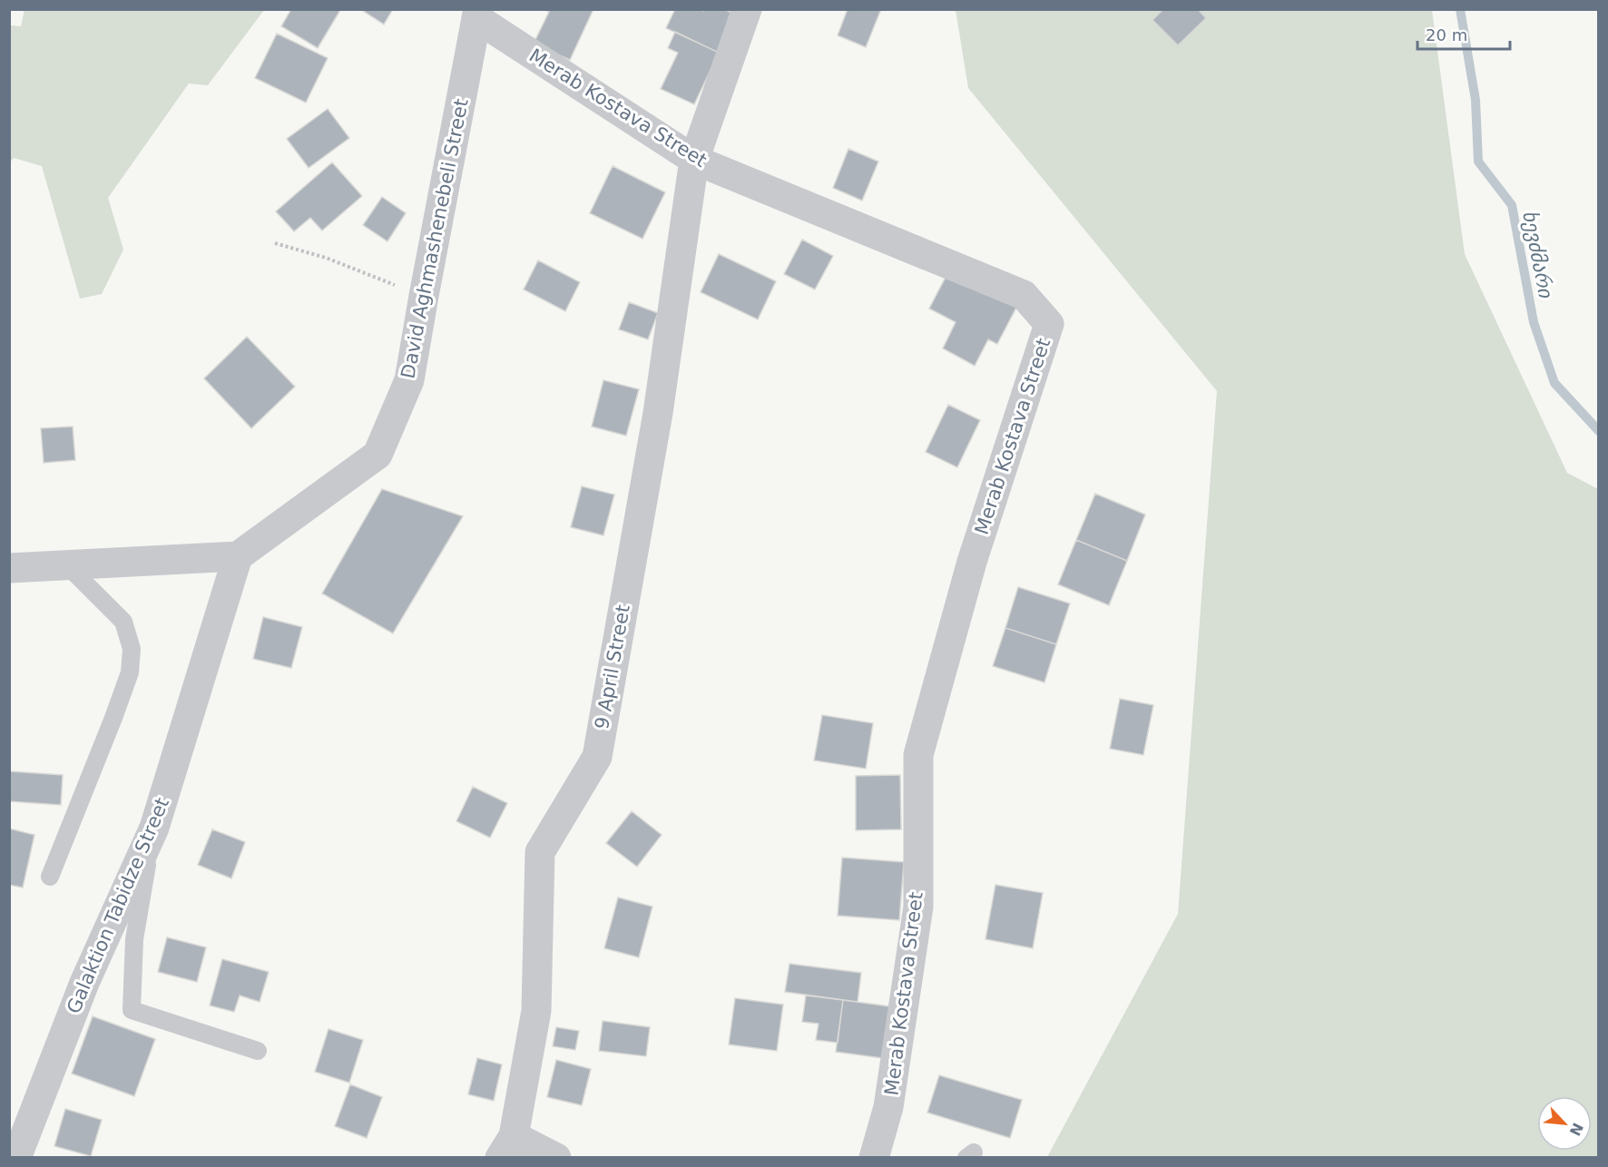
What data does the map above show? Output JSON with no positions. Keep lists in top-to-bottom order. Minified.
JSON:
{"streets":{"street":["Merab Kostava Street","David Aghmashenebeli Street","9 April Street","Galaktion Tabidze Street"]},"crossings":[["Merab Kostava Street","David Aghmashenebeli Street"],["Merab Kostava Street","9 April Street"],["David Aghmashenebeli Street","Galaktion Tabidze Street"]],"water":["ხევძმარი"],"scale_bar":"20 m","north":"bottom right"}
